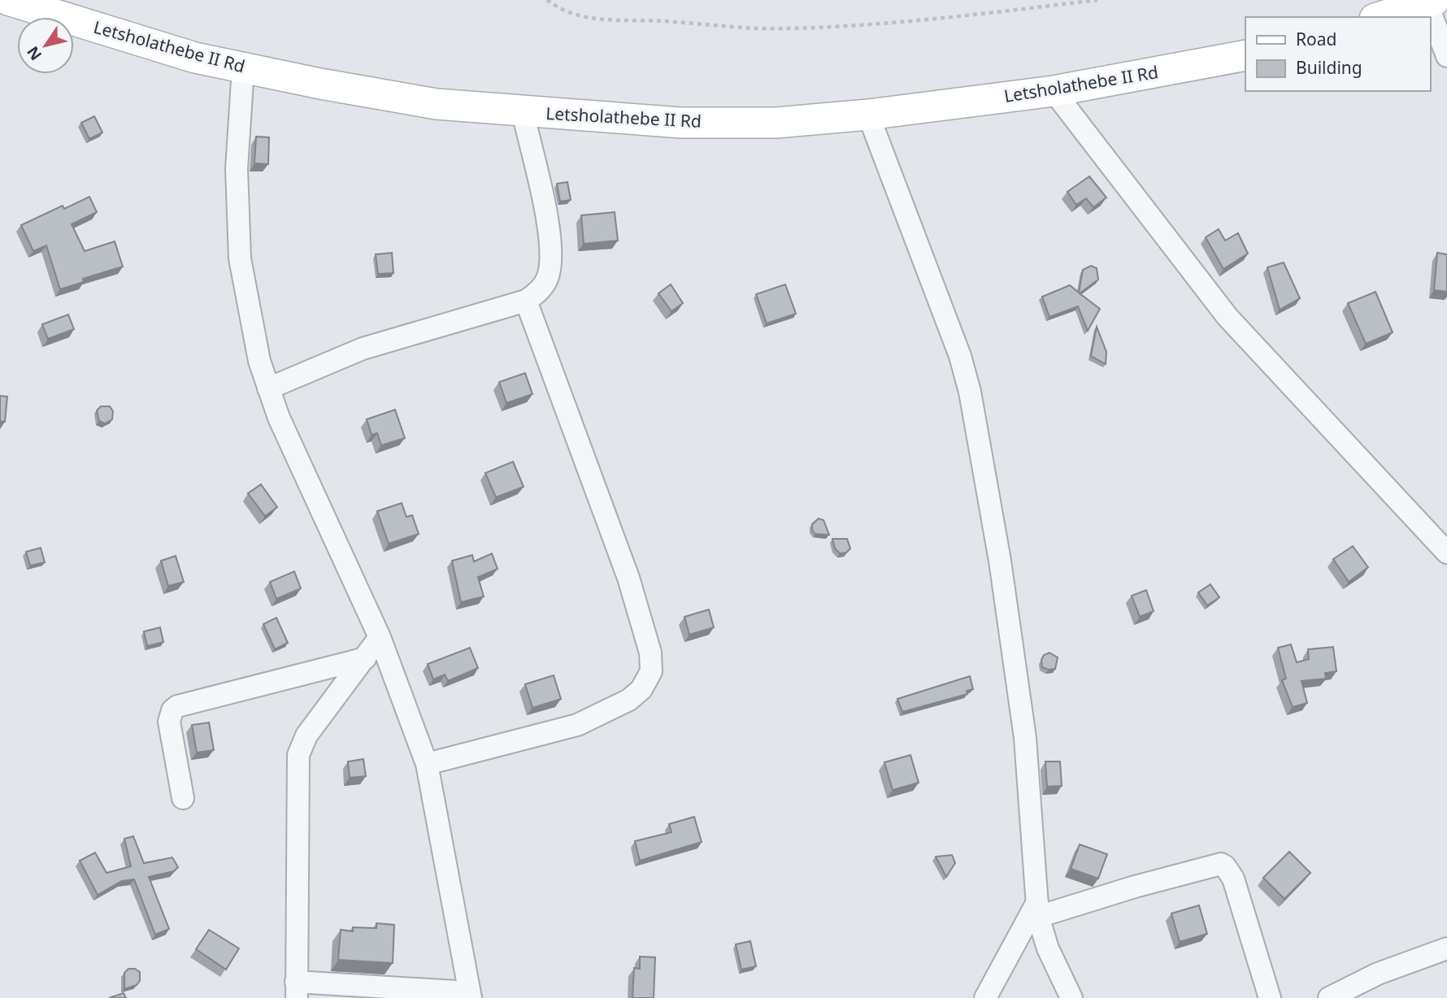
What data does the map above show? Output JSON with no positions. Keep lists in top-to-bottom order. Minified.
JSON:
{"streets":{"street":["Letsholathebe II Rd"]},"legend":["Road","Building"],"north":"bottom left"}
